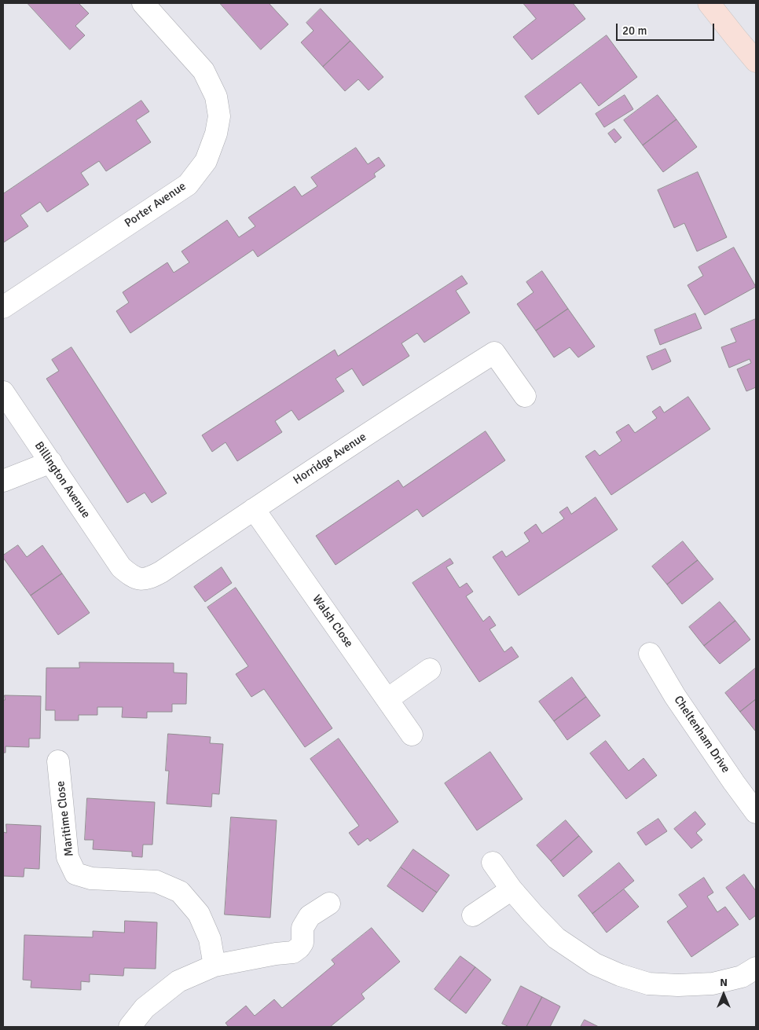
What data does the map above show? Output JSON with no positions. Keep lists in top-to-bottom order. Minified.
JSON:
{"streets":{"street":["Porter Avenue","Horridge Avenue","Billington Avenue","Walsh Close","Cheltenham Drive","Maritime Close"]},"crossings":[["Horridge Avenue","Billington Avenue"],["Horridge Avenue","Walsh Close"]],"scale_bar":"20 m","north":"top"}
